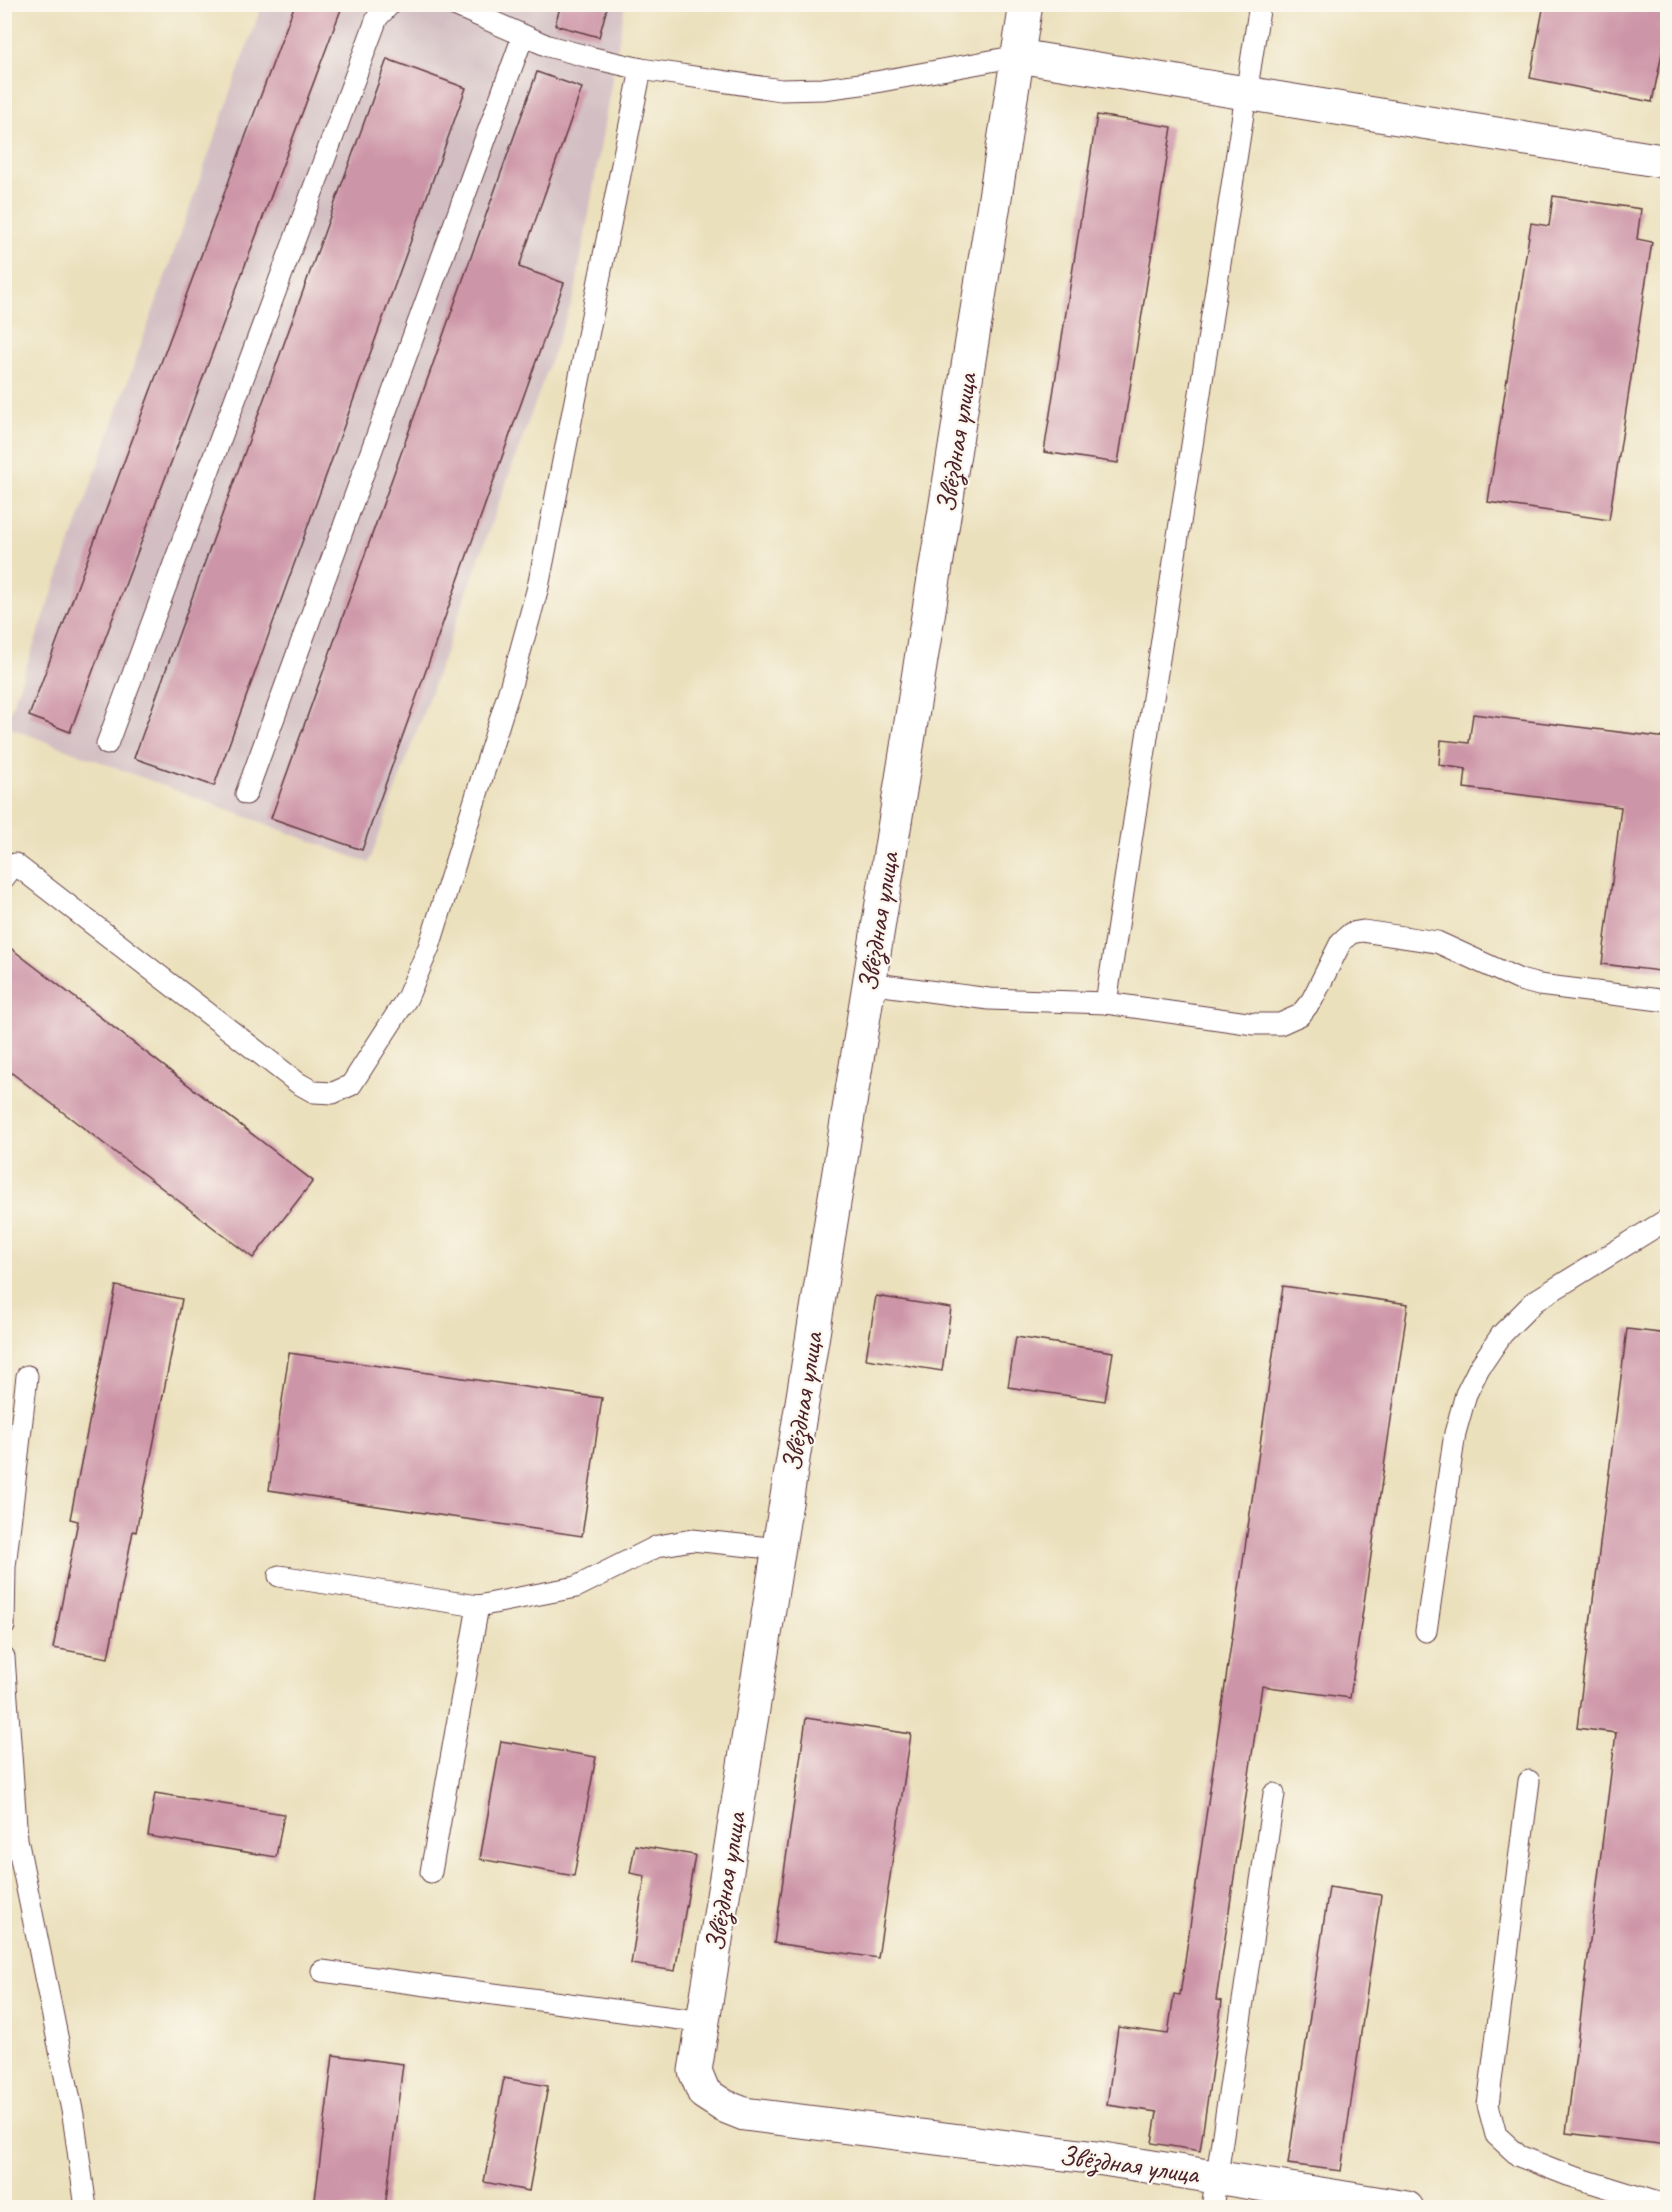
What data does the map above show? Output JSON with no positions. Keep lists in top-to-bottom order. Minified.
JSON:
{"streets":{"street":["Звёздная улица"]}}
